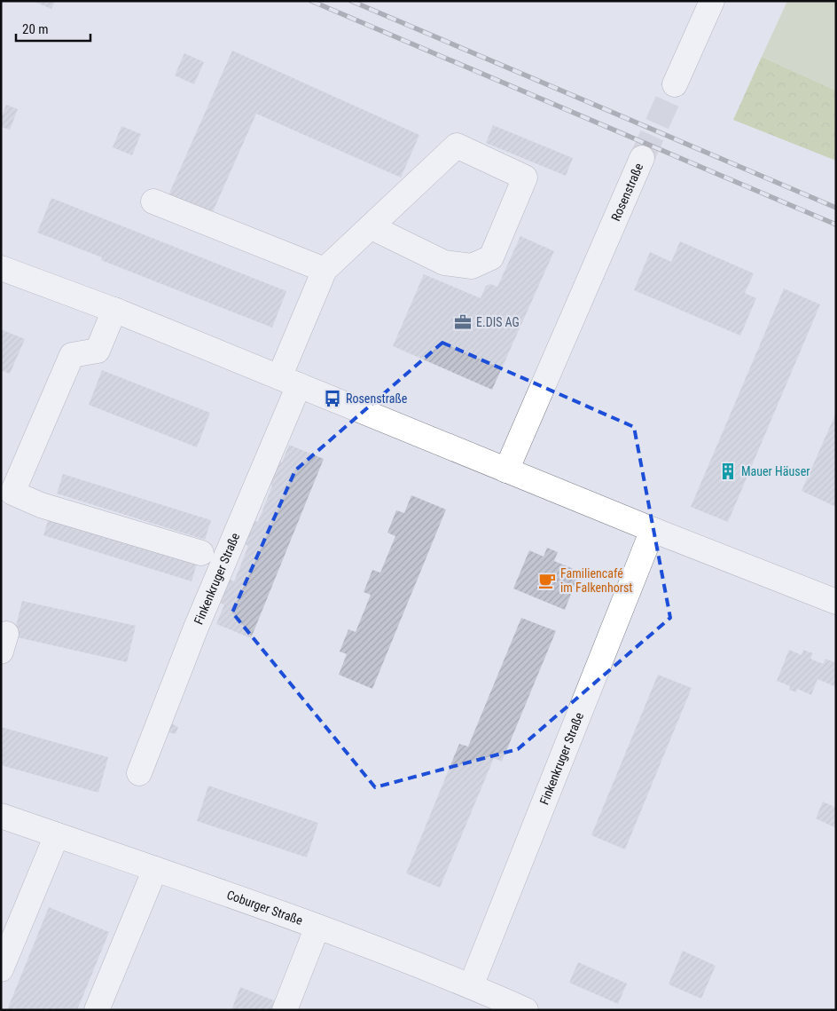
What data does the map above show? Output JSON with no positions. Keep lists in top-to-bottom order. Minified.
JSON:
{"streets":{"street":["Rosenstraße","Finkenkruger Straße","Coburger Straße"]},"crossings":[["Finkenkruger Straße","Coburger Straße"]],"places":{"office":["E.DIS AG"],"bus stop":["Rosenstraße"],"building":["Mauer Häuser"],"cafe":["Familiencafé im Falkenhorst"]},"scale_bar":"20 m"}
